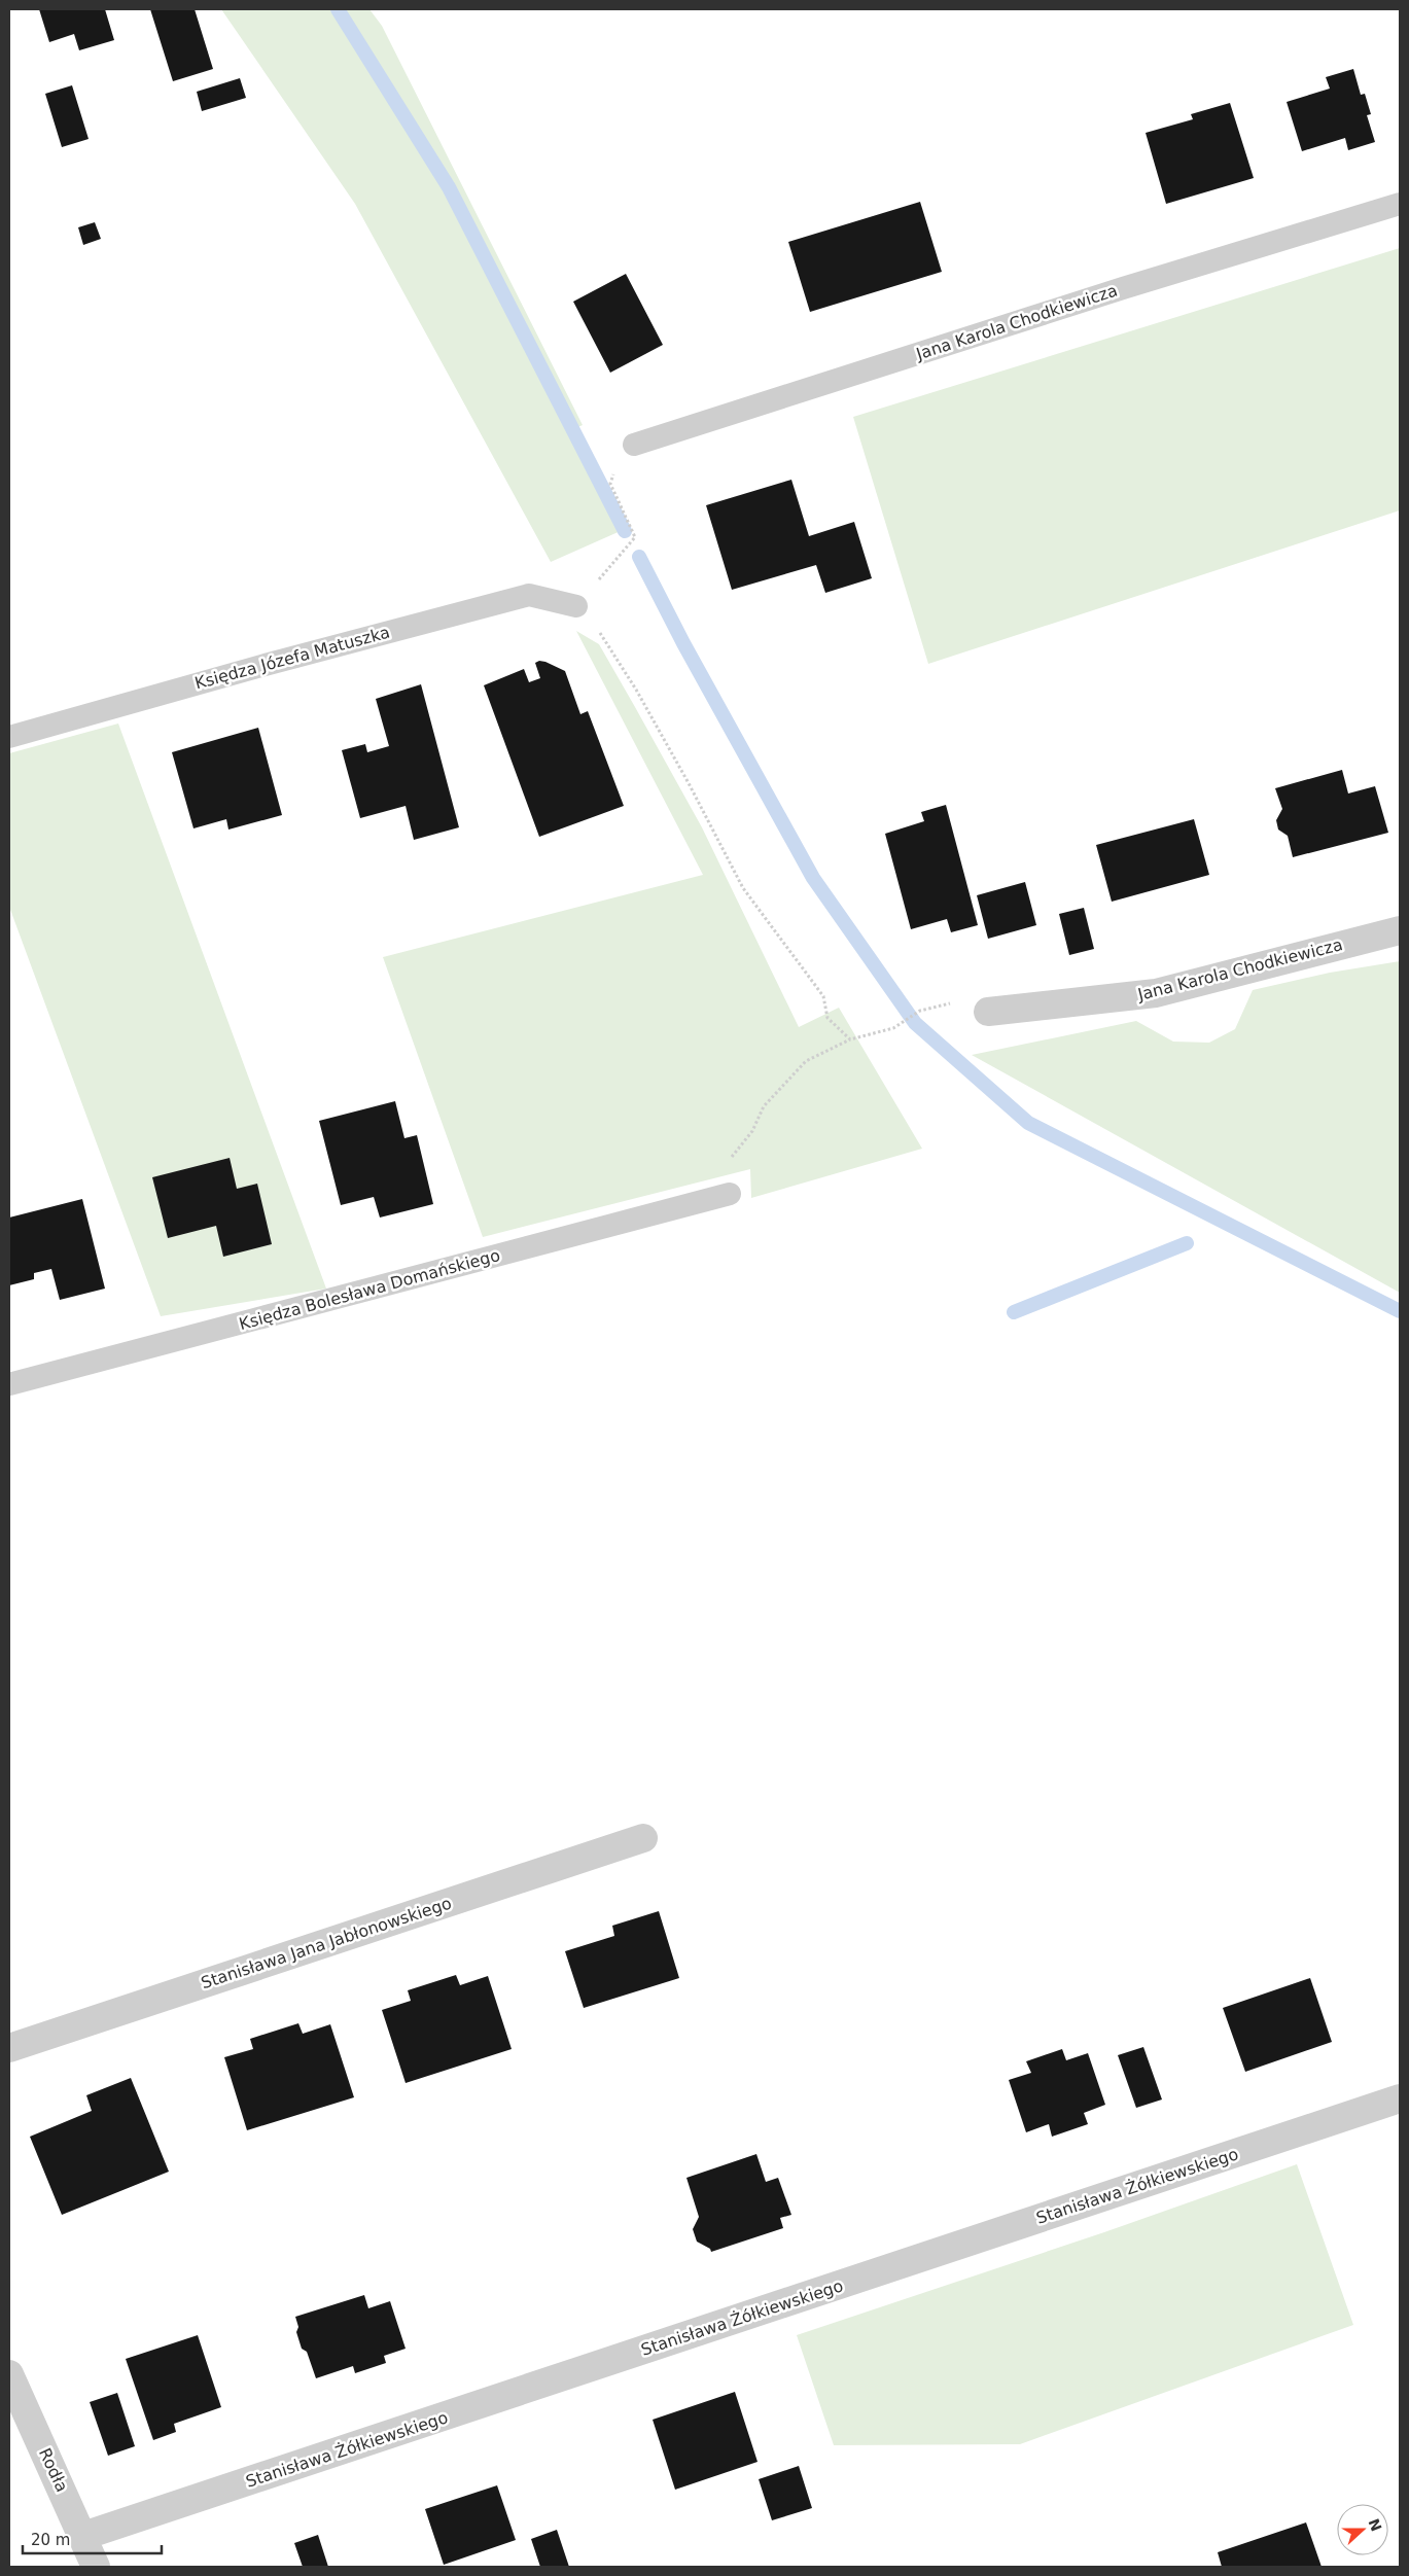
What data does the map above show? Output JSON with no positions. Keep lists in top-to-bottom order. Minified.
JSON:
{"streets":{"street":["Jana Karola Chodkiewicza","Stanisława Jana Jabłonowskiego","Stanisława Żółkiewskiego","Rodła"],"lane":["Księdza Józefa Matuszka","Księdza Bolesława Domańskiego"]},"crossings":[["Stanisława Żółkiewskiego","Rodła"]],"scale_bar":"20 m","north":"right"}
